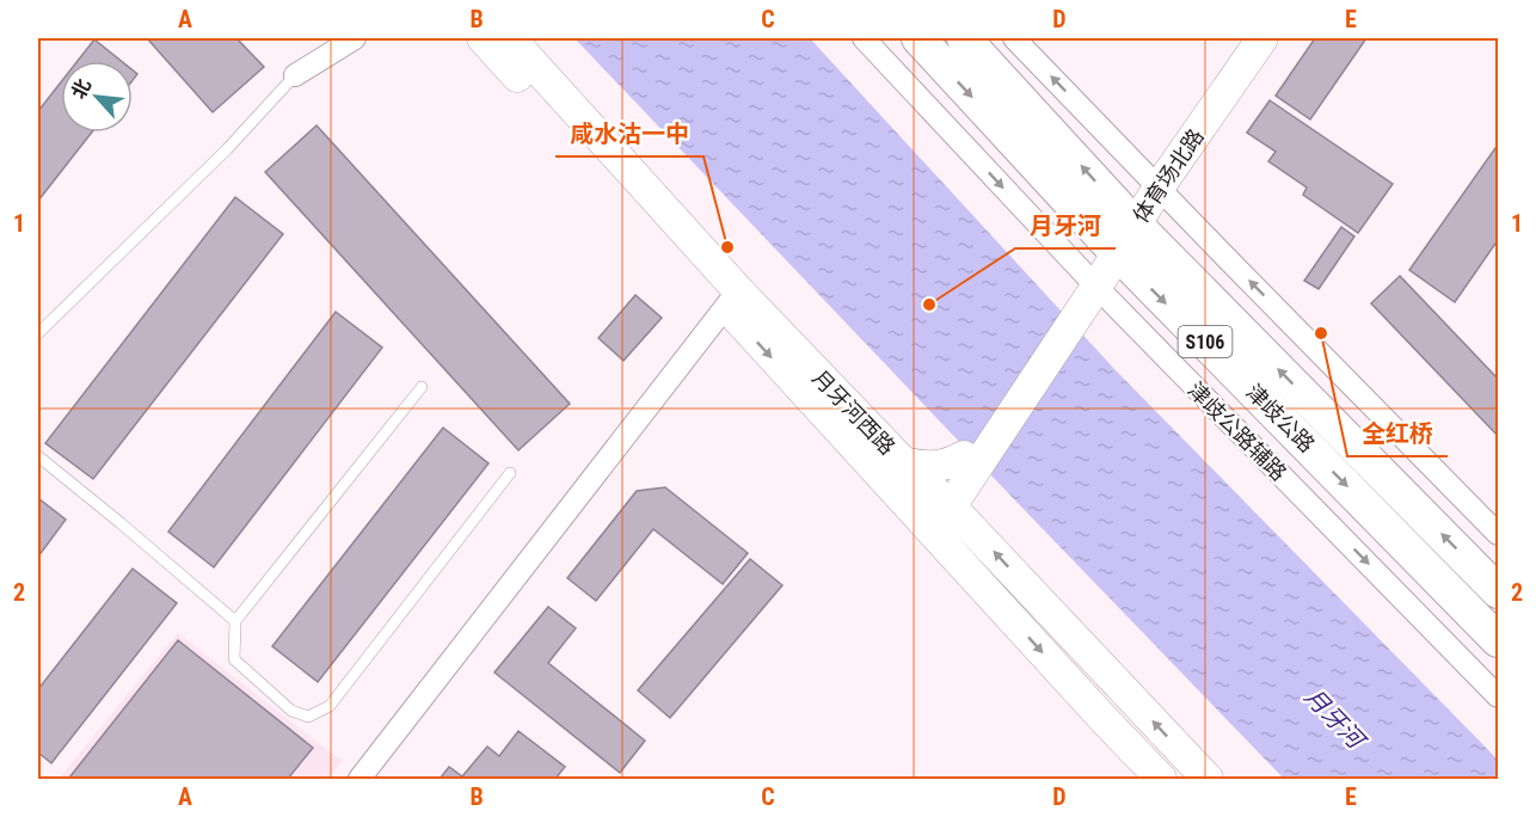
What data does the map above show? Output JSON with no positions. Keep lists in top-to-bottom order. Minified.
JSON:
{"streets":{"main road":["S106","津歧公路"],"street":["体育场北路","月牙河西路","津歧公路辅路"]},"crossings":[["体育场北路","月牙河西路"],["体育场北路","津歧公路"],["体育场北路","津歧公路辅路"]],"water":["月牙河"],"places":["咸水沽一中","月牙河","全红桥"],"north":"top left","grid":{"columns":["A","B","C","D","E"],"rows":["1","2"]}}
